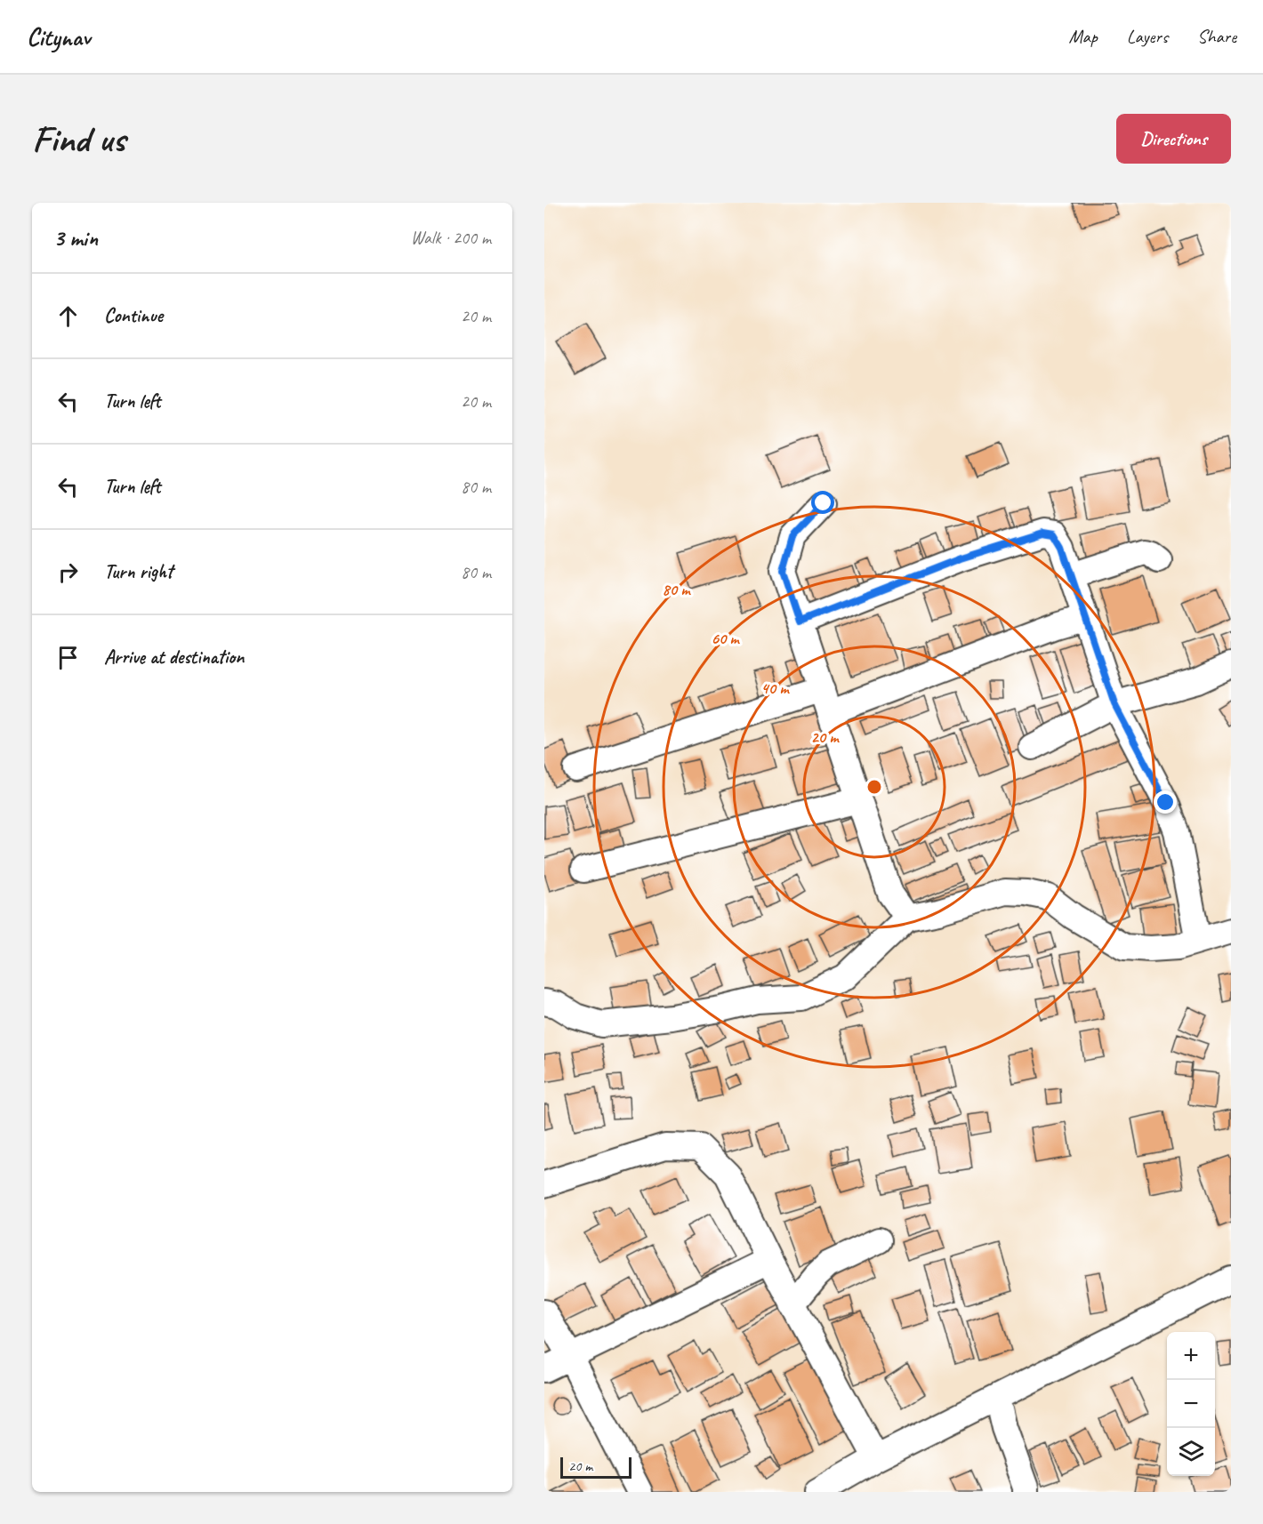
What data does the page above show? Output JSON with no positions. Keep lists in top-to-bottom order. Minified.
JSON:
{"scale_bar":"20 m","page":{"header":"Citynav","nav":["Map","Layers","Share"],"buttons":"Directions","title":"Find us","heading":["3 min","Walk · 200 m"],"list":[["Continue","20 m"],["Turn left","20 m"],["Turn left","80 m"],["Turn right","80 m"],"Arrive at destination"],"map_buttons":["+","−"],"scale":"20 m"},"rings":["80 m","60 m","40 m","20 m"]}
